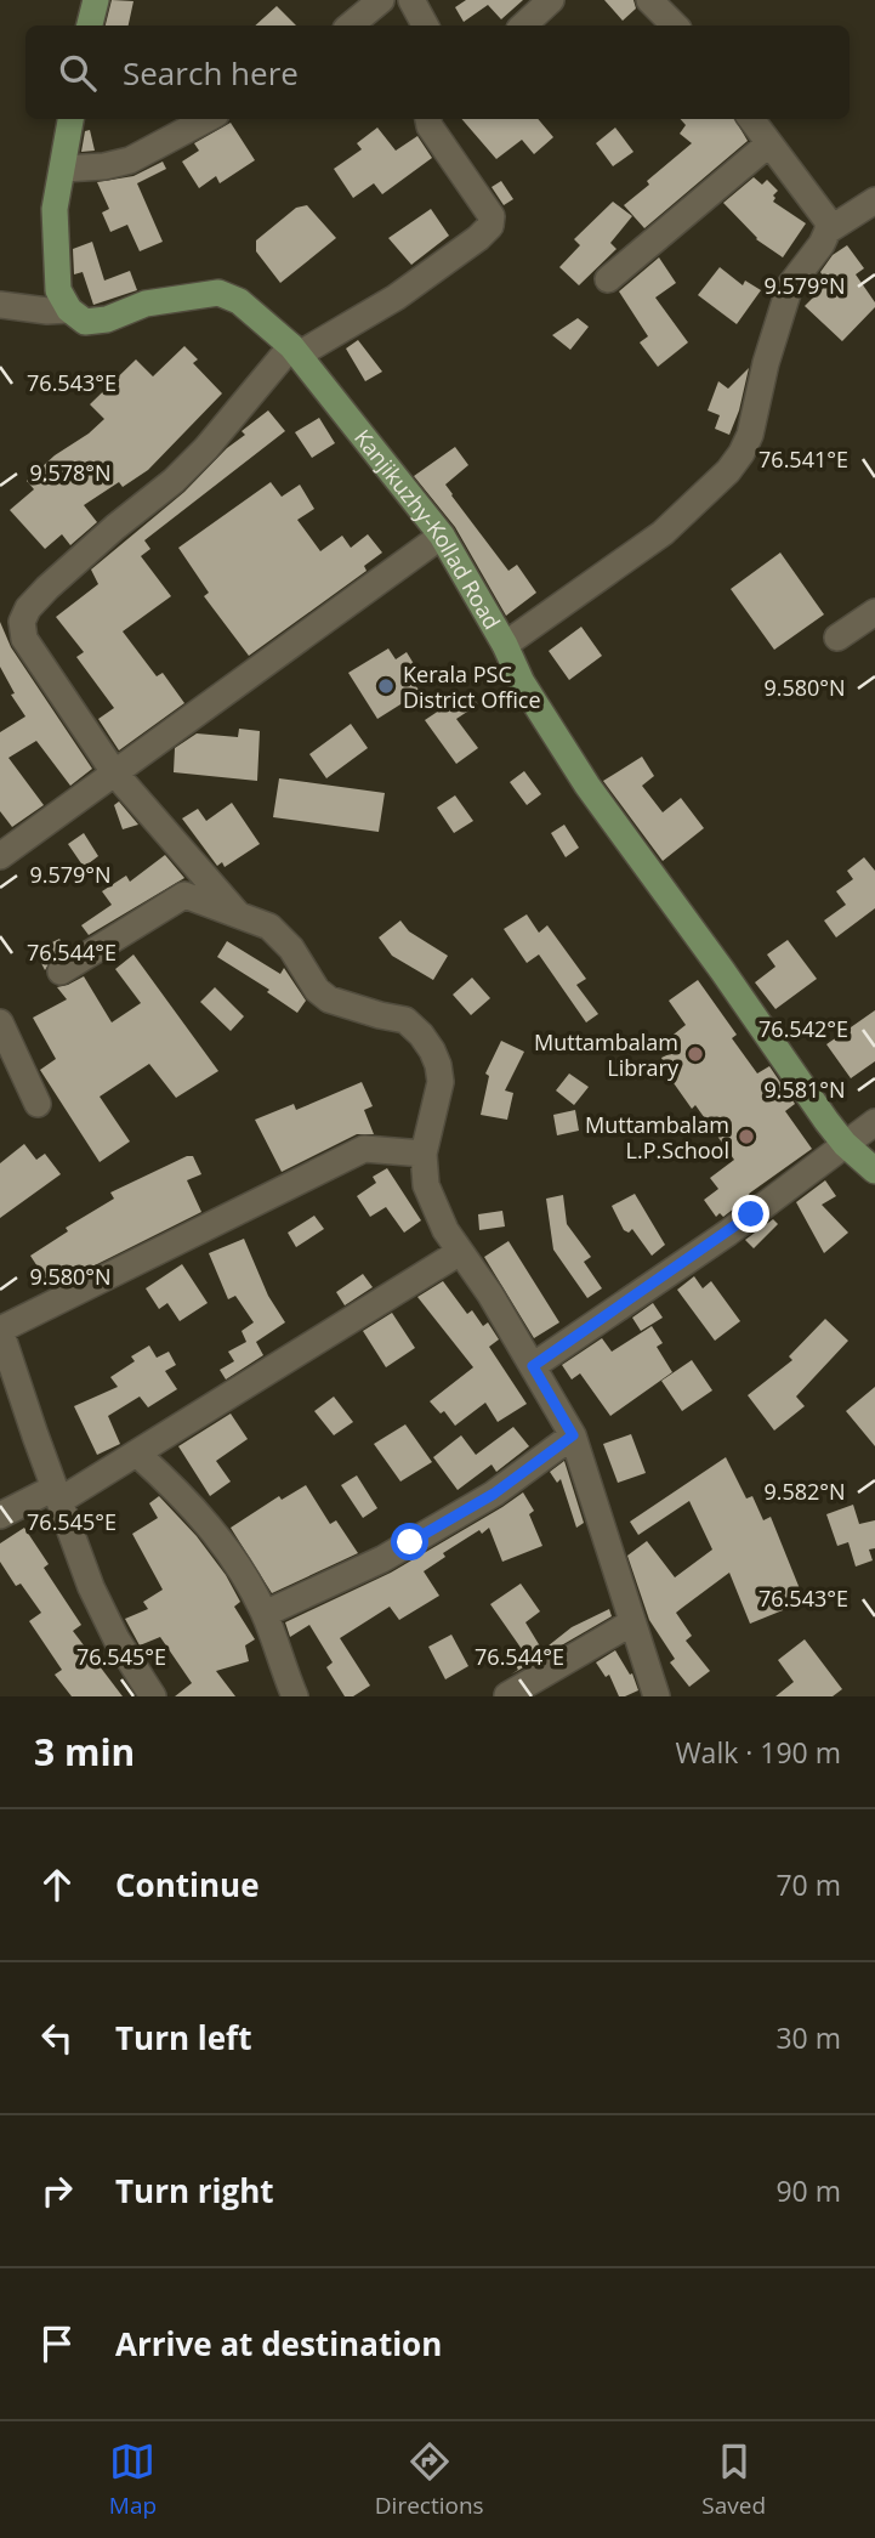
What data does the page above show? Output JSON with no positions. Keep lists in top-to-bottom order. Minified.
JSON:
{"streets":{"main road":["Kanjikuzhy-Kollad Road"]},"places":["Kerala PSC District Office","Muttambalam Library","Muttambalam L.P.School"],"page":{"search":"Search here","heading":["3 min","Walk · 190 m"],"list":[["Continue","70 m"],["Turn left","30 m"],["Turn right","90 m"],"Arrive at destination"],"nav":["Map","Directions","Saved"]},"coordinates":["9.579°N","76.543°E","76.541°E","9.578°N","9.580°N","76.544°E","76.542°E","9.581°N","9.582°N","76.545°E"]}
